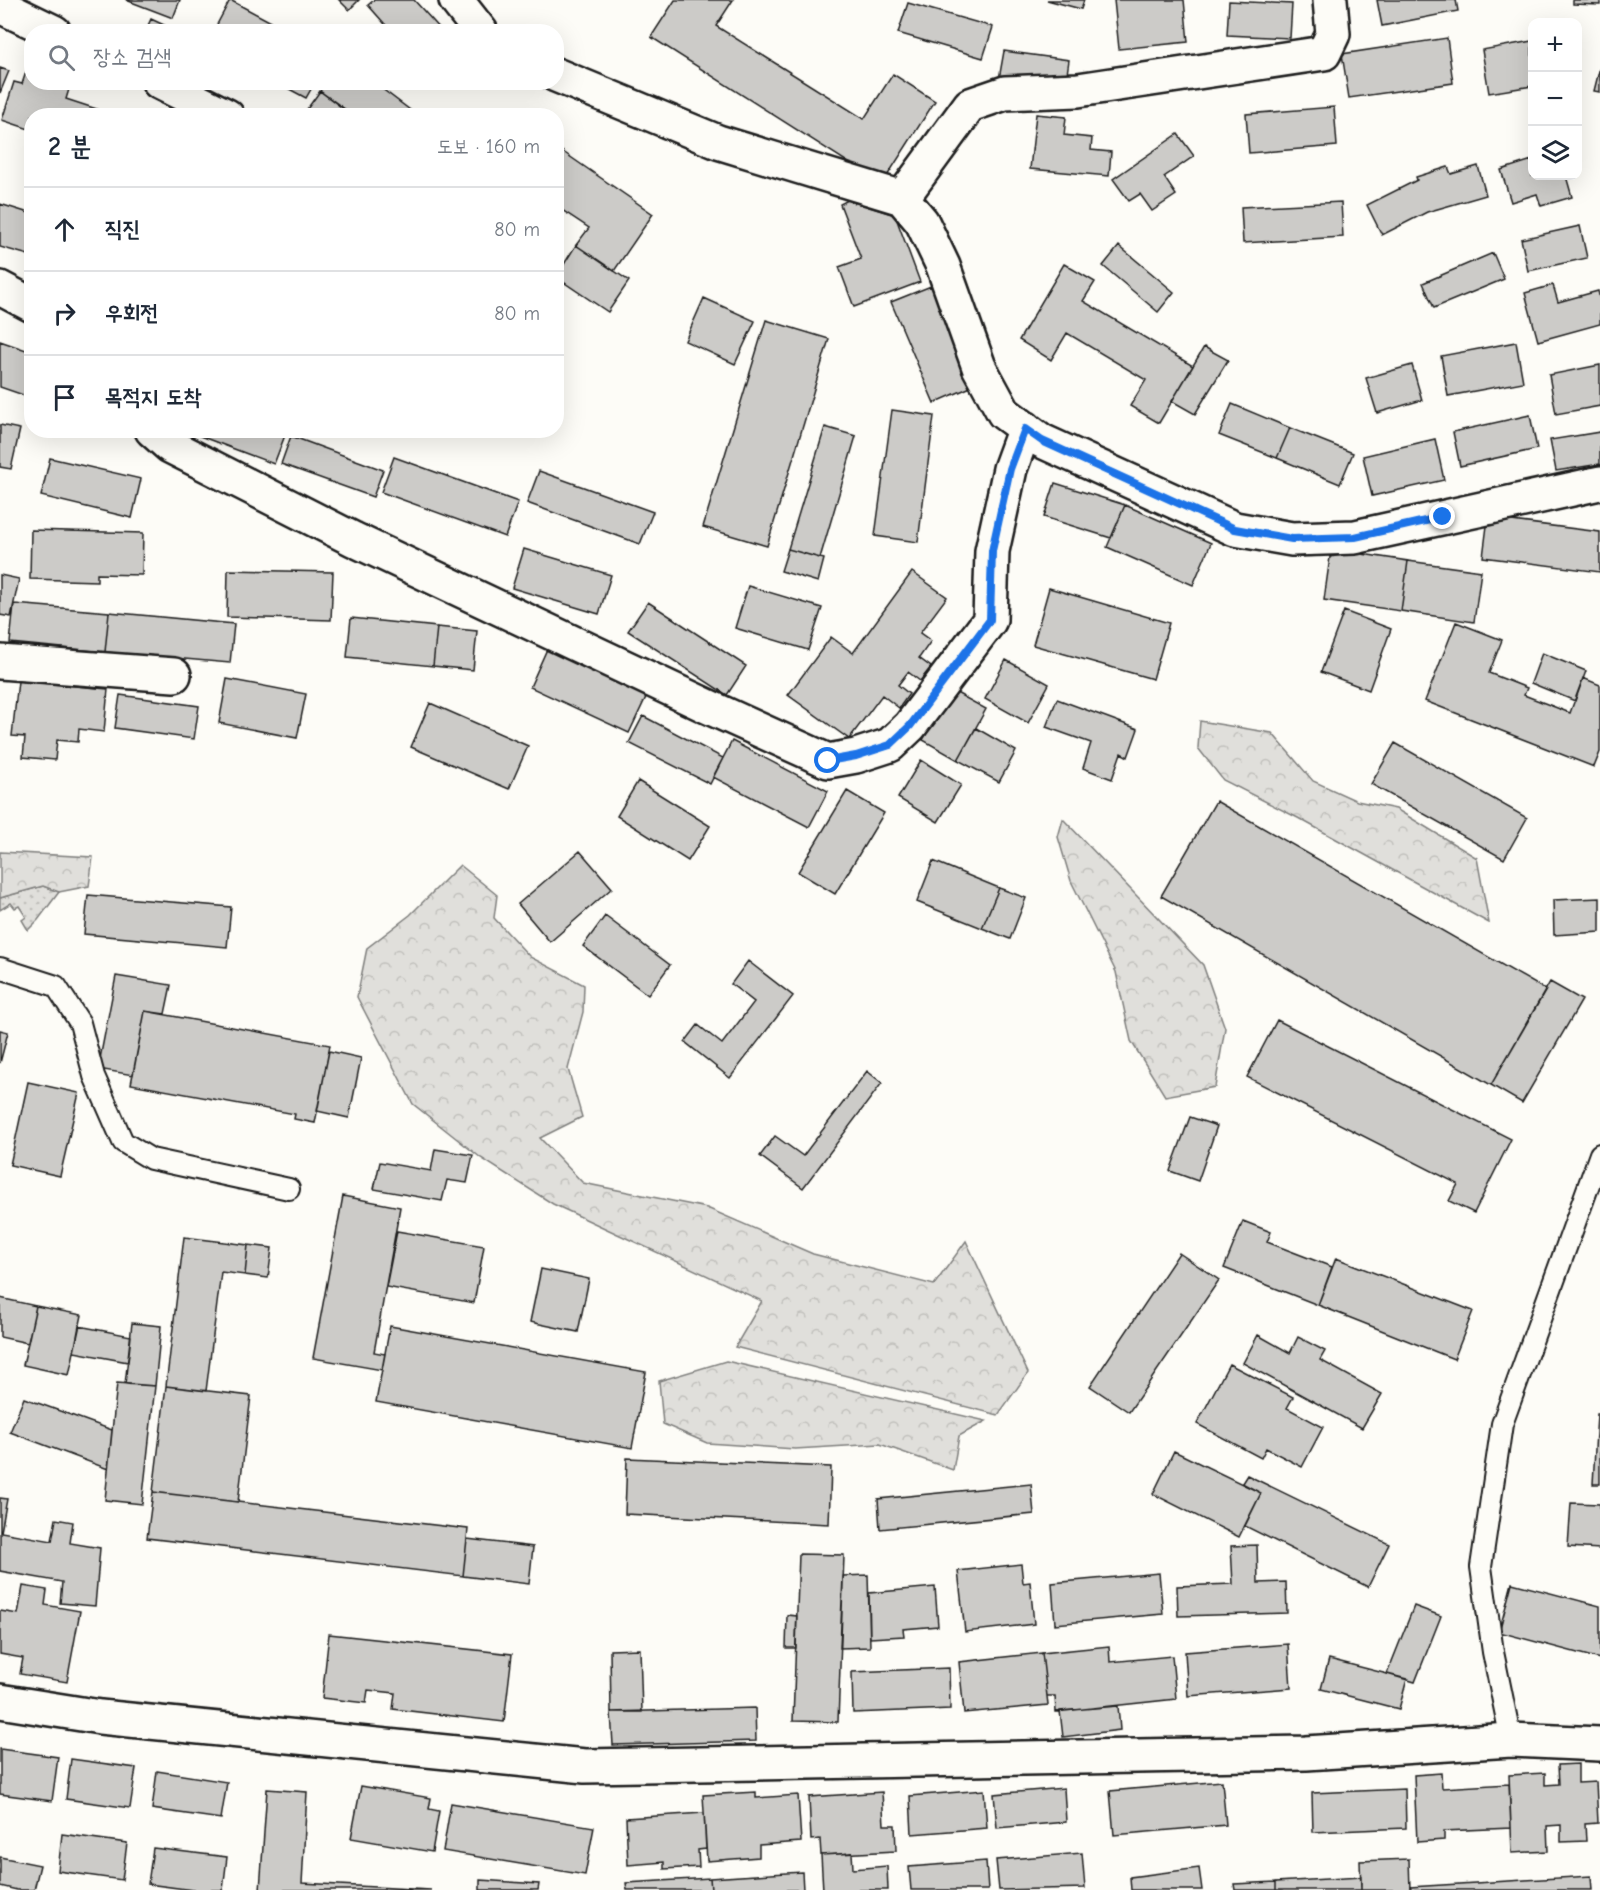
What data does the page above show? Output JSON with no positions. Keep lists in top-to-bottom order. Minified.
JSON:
{"page":{"map_buttons":["+","−"],"search":"장소 검색","heading":["2 분","도보 · 160 m"],"list":[["직진","80 m"],["우회전","80 m"],"목적지 도착"]}}
